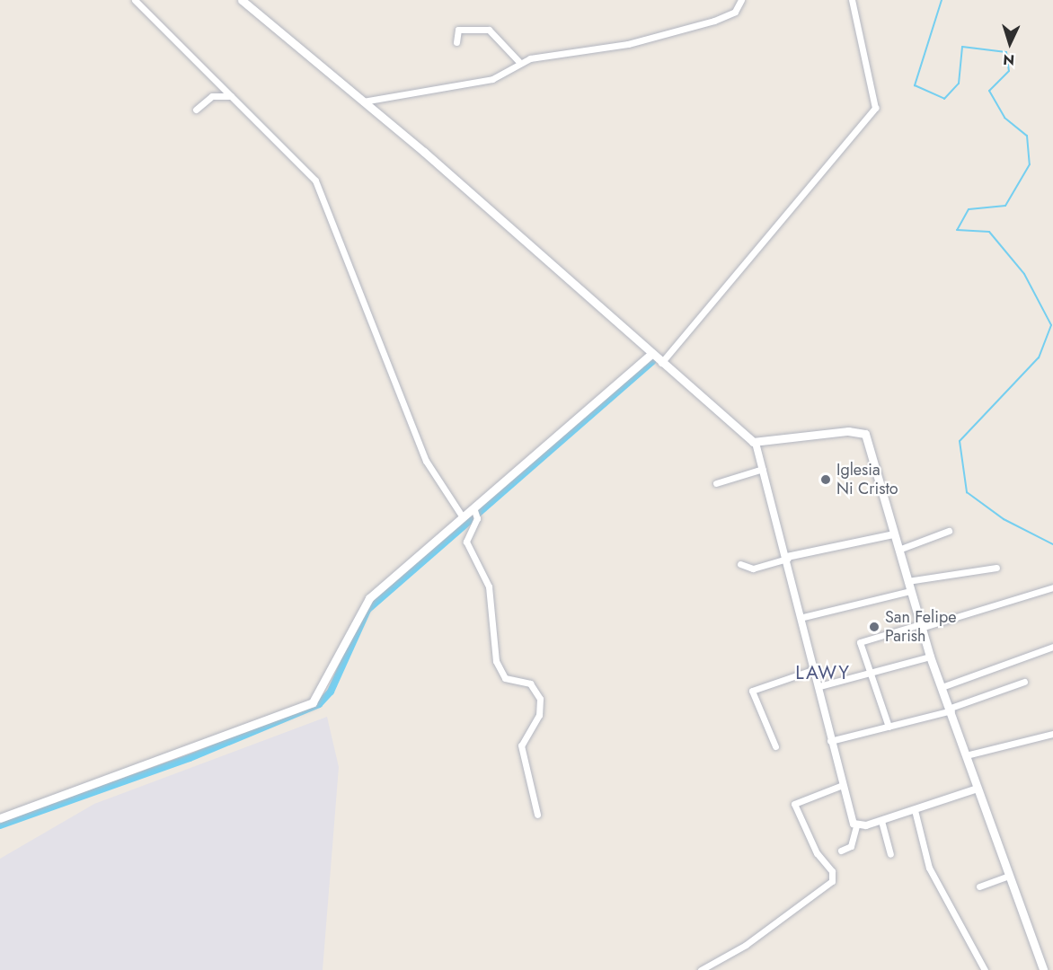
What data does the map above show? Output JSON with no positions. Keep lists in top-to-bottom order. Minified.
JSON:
{"districts":["LAWY"],"places":["Iglesia Ni Cristo","San Felipe Parish"],"north":"bottom"}
